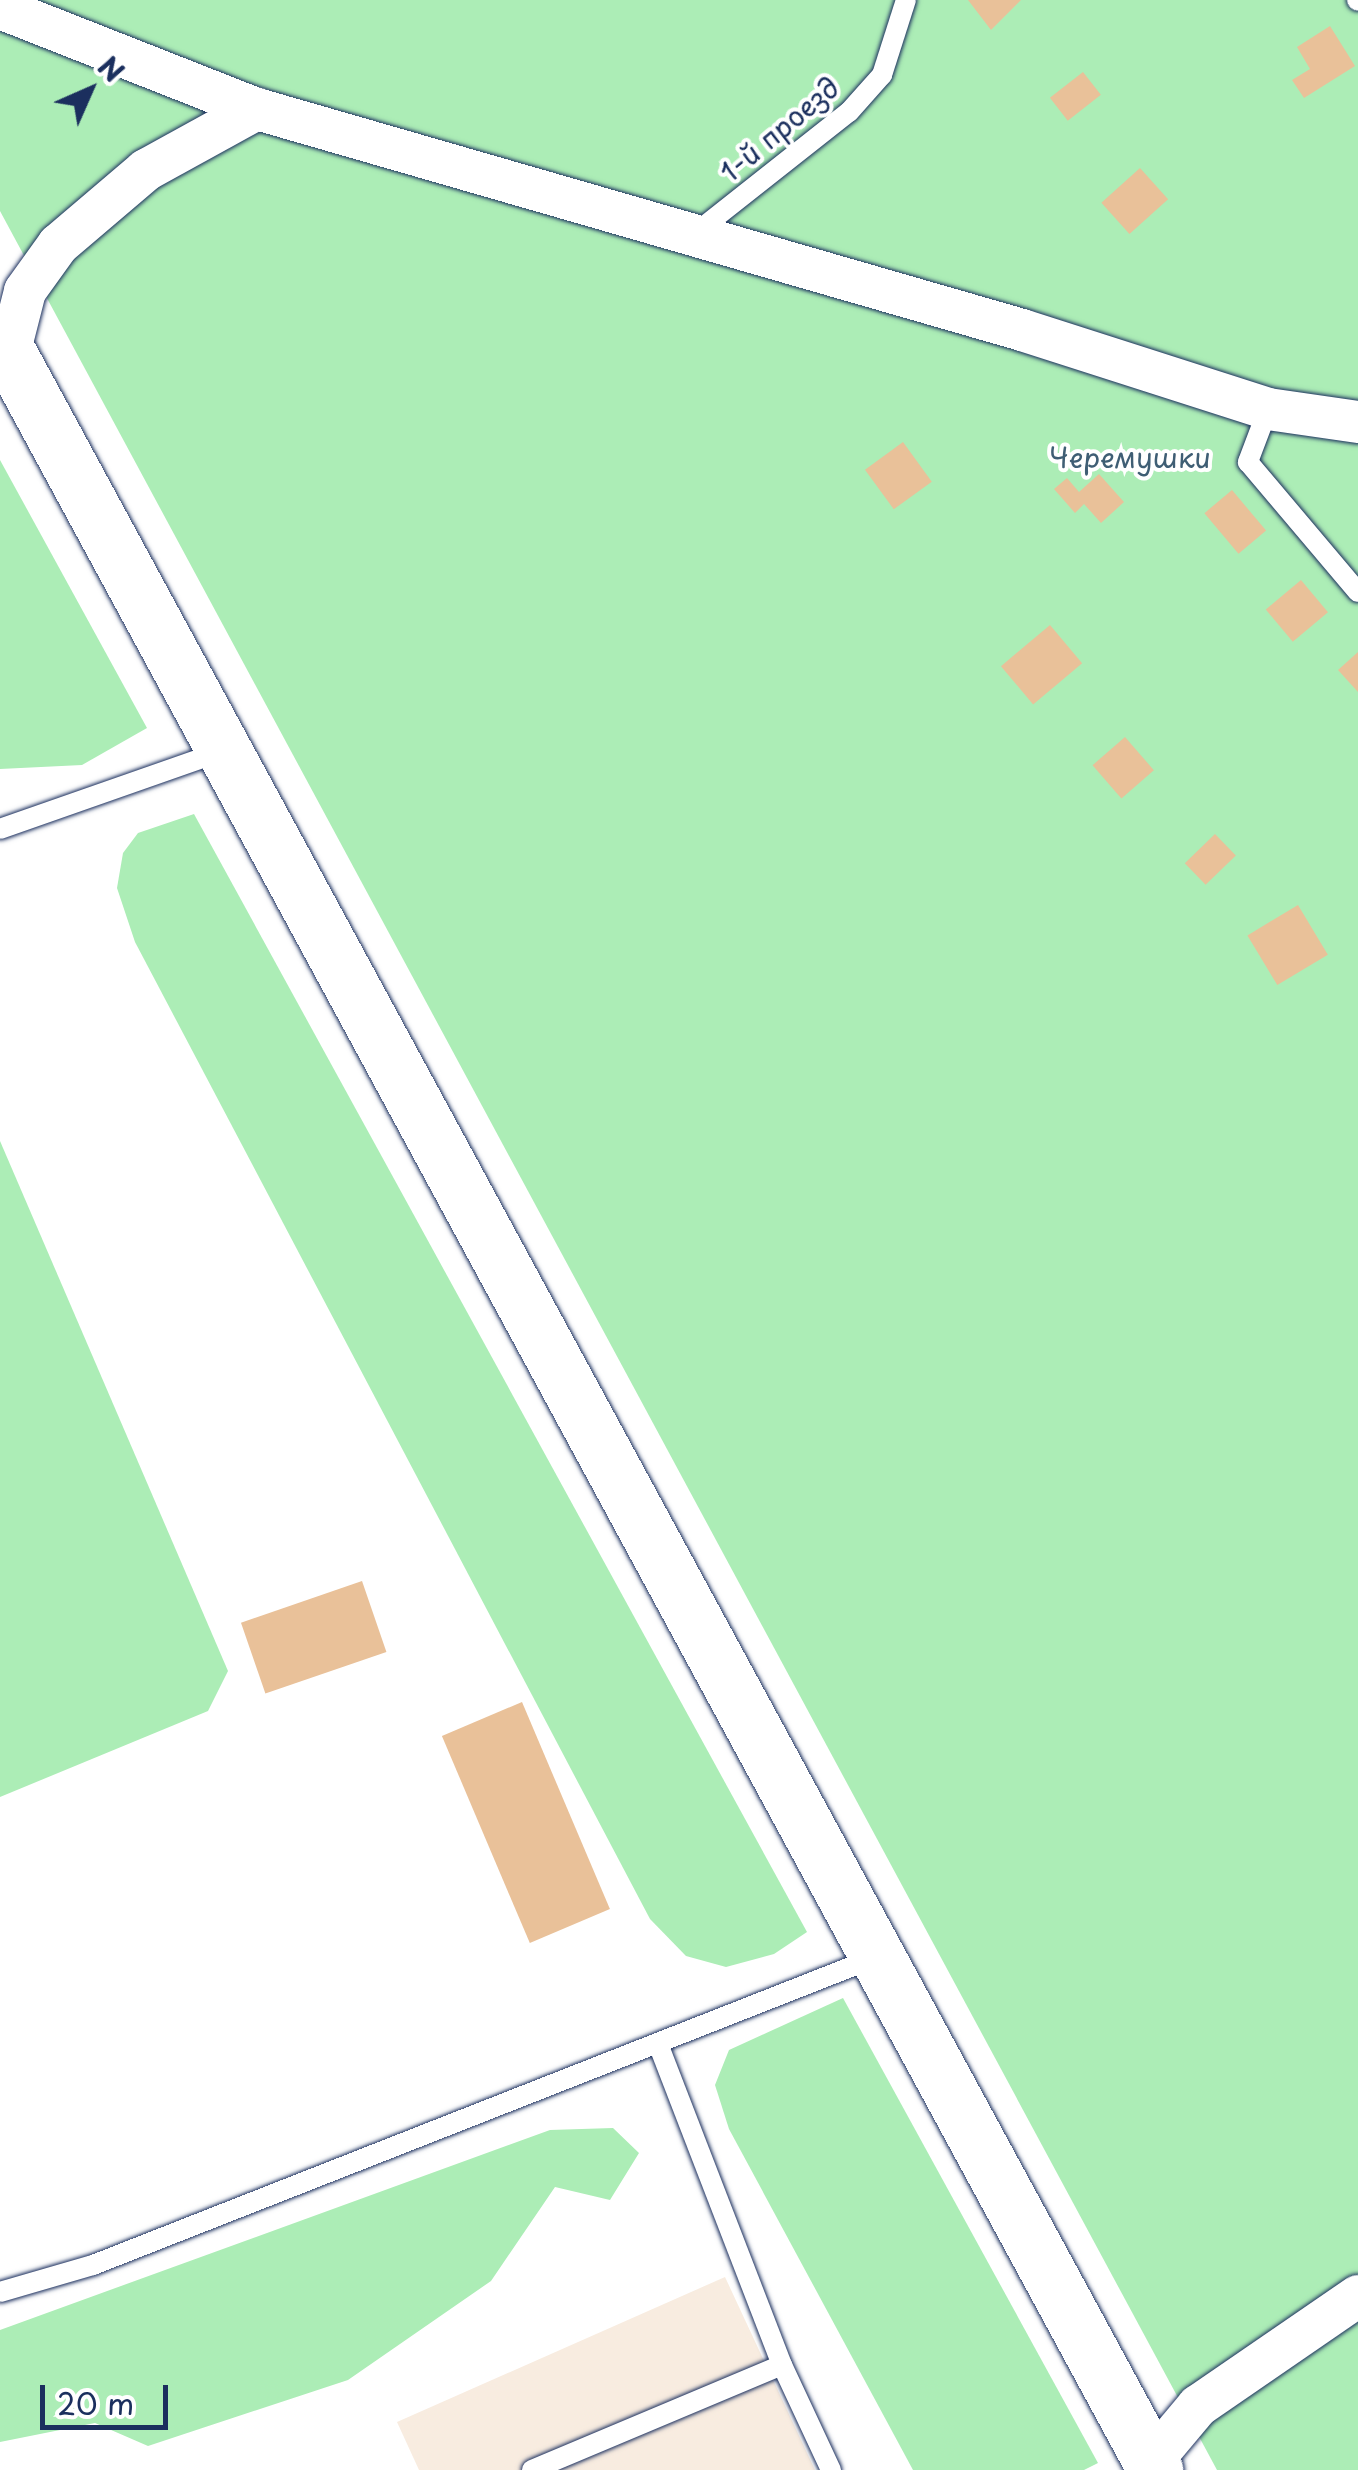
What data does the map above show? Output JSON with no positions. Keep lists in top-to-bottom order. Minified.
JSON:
{"streets":{"lane":["1-й проезд"]},"parks":["Черемушки"],"scale_bar":"20 m","north":"top right"}
